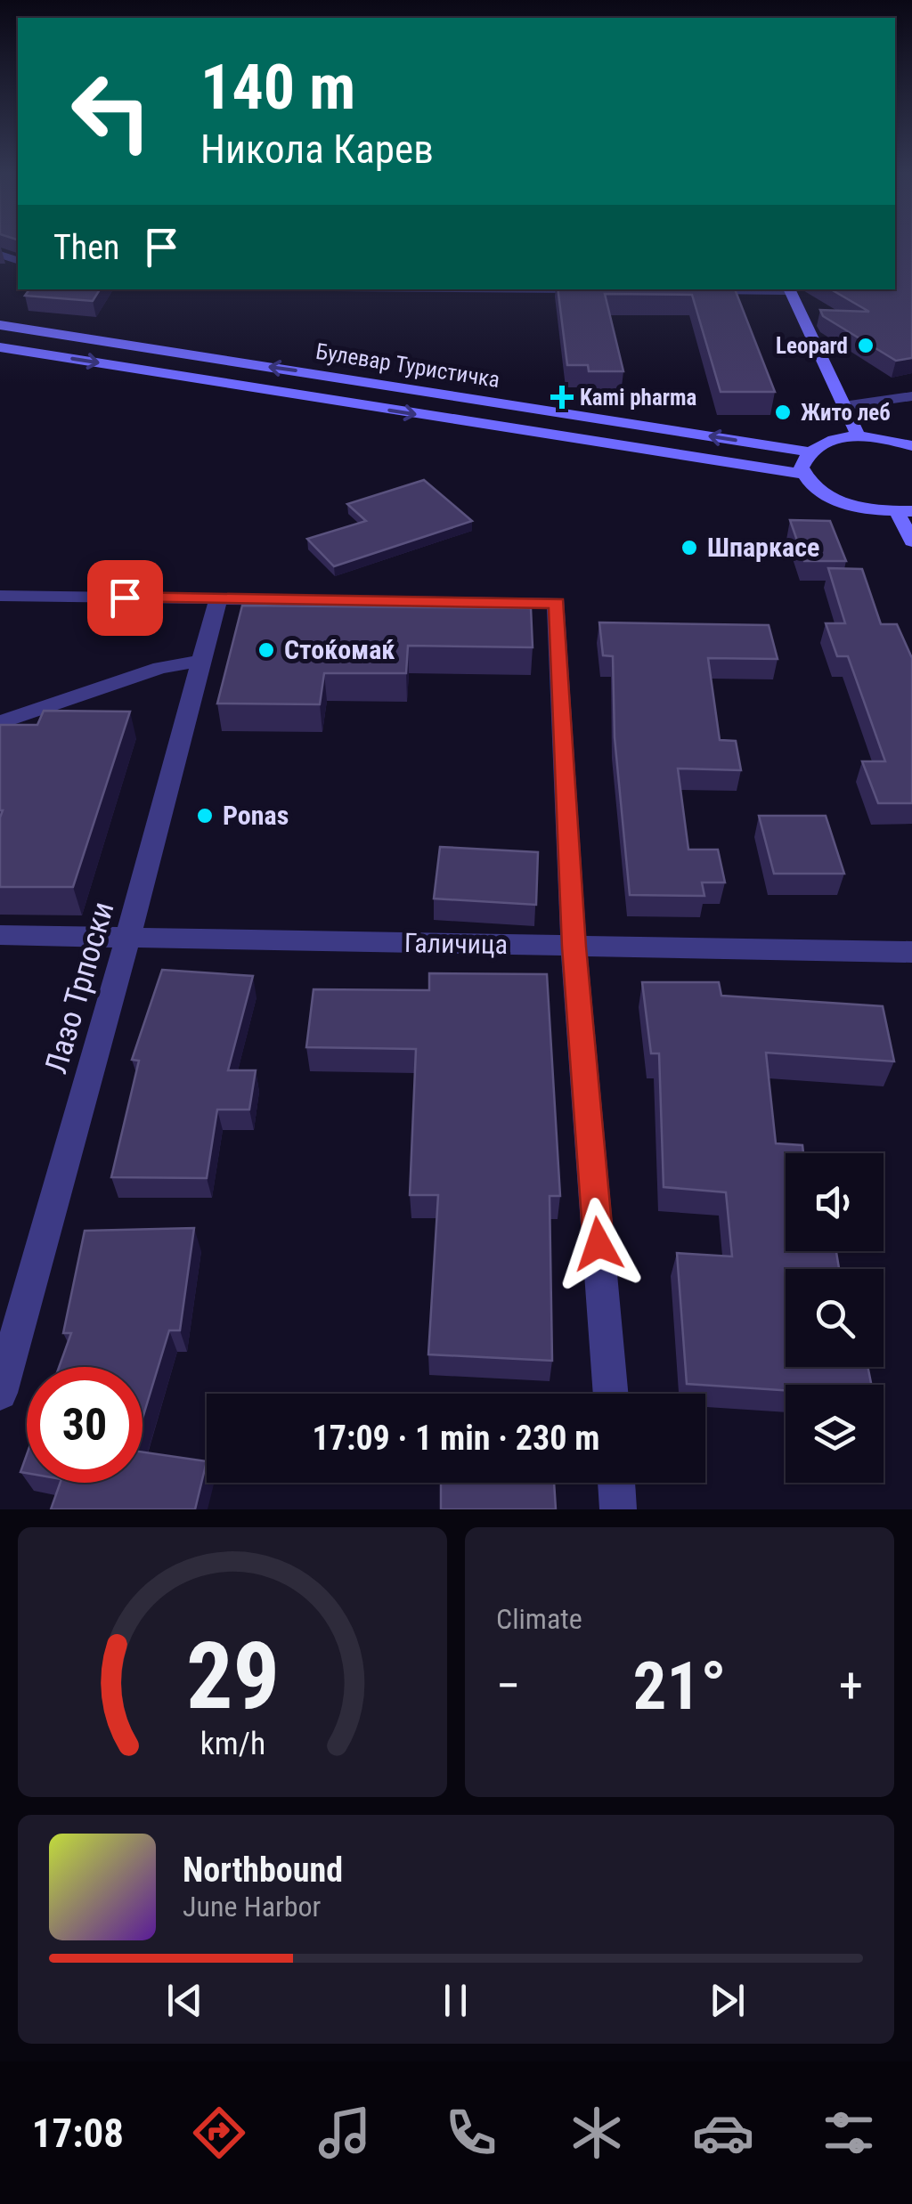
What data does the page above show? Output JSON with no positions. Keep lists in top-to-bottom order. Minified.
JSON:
{"streets":{"main road":["Булевар Туристичка"],"street":["Галичица","Лазо Трпоски"]},"crossings":[["Галичица","Лазо Трпоски"]],"places":{"other":["Leopard","Жито леб","Шпаркасе","Стоќомаќ","Ponas"],"health":["Kami pharma"]},"page":{"turn":["140 m","Никола Карев"],"then":"Then","limit":"30","trip":"17:09 · 1 min · 230 m","tile":"Climate","heat":["−","21°","+"],"song":["Northbound","June Harbor"],"tabs":"17:08","gauge":["29","km/h"]}}
